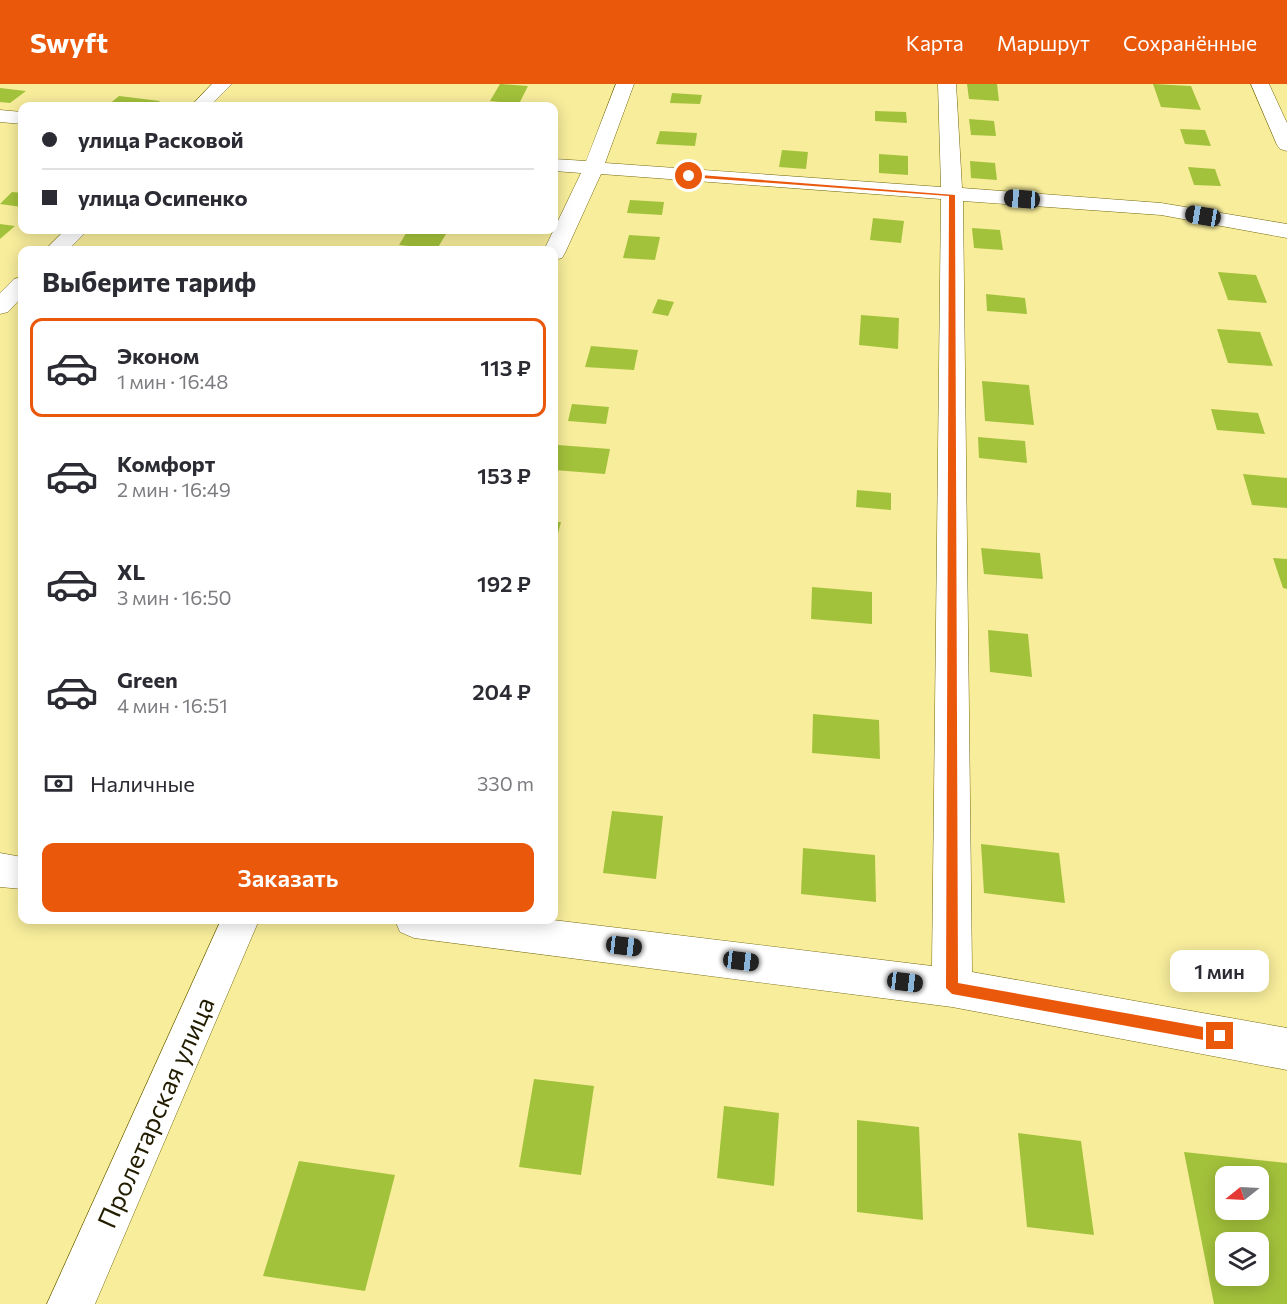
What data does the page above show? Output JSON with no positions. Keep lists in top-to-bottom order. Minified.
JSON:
{"streets":{"street":["Пролетарская улица"]},"north":"left","page":{"header":"Swyft","nav":["Карта","Маршрут","Сохранённые"],"banner":["улица Расковой","улица Осипенко"],"heading":"Выберите тариф","list":[{"name":"Эконом","note":"1 мин · 16:48","value":"113 ₽"},{"name":"Комфорт","note":"2 мин · 16:49","value":"153 ₽"},{"name":"XL","note":"3 мин · 16:50","value":"192 ₽"},{"name":"Green","note":"4 мин · 16:51","value":"204 ₽"}],"pay":["Наличные","330 m"],"buttons":"Заказать","bubble":"1 мин"}}
